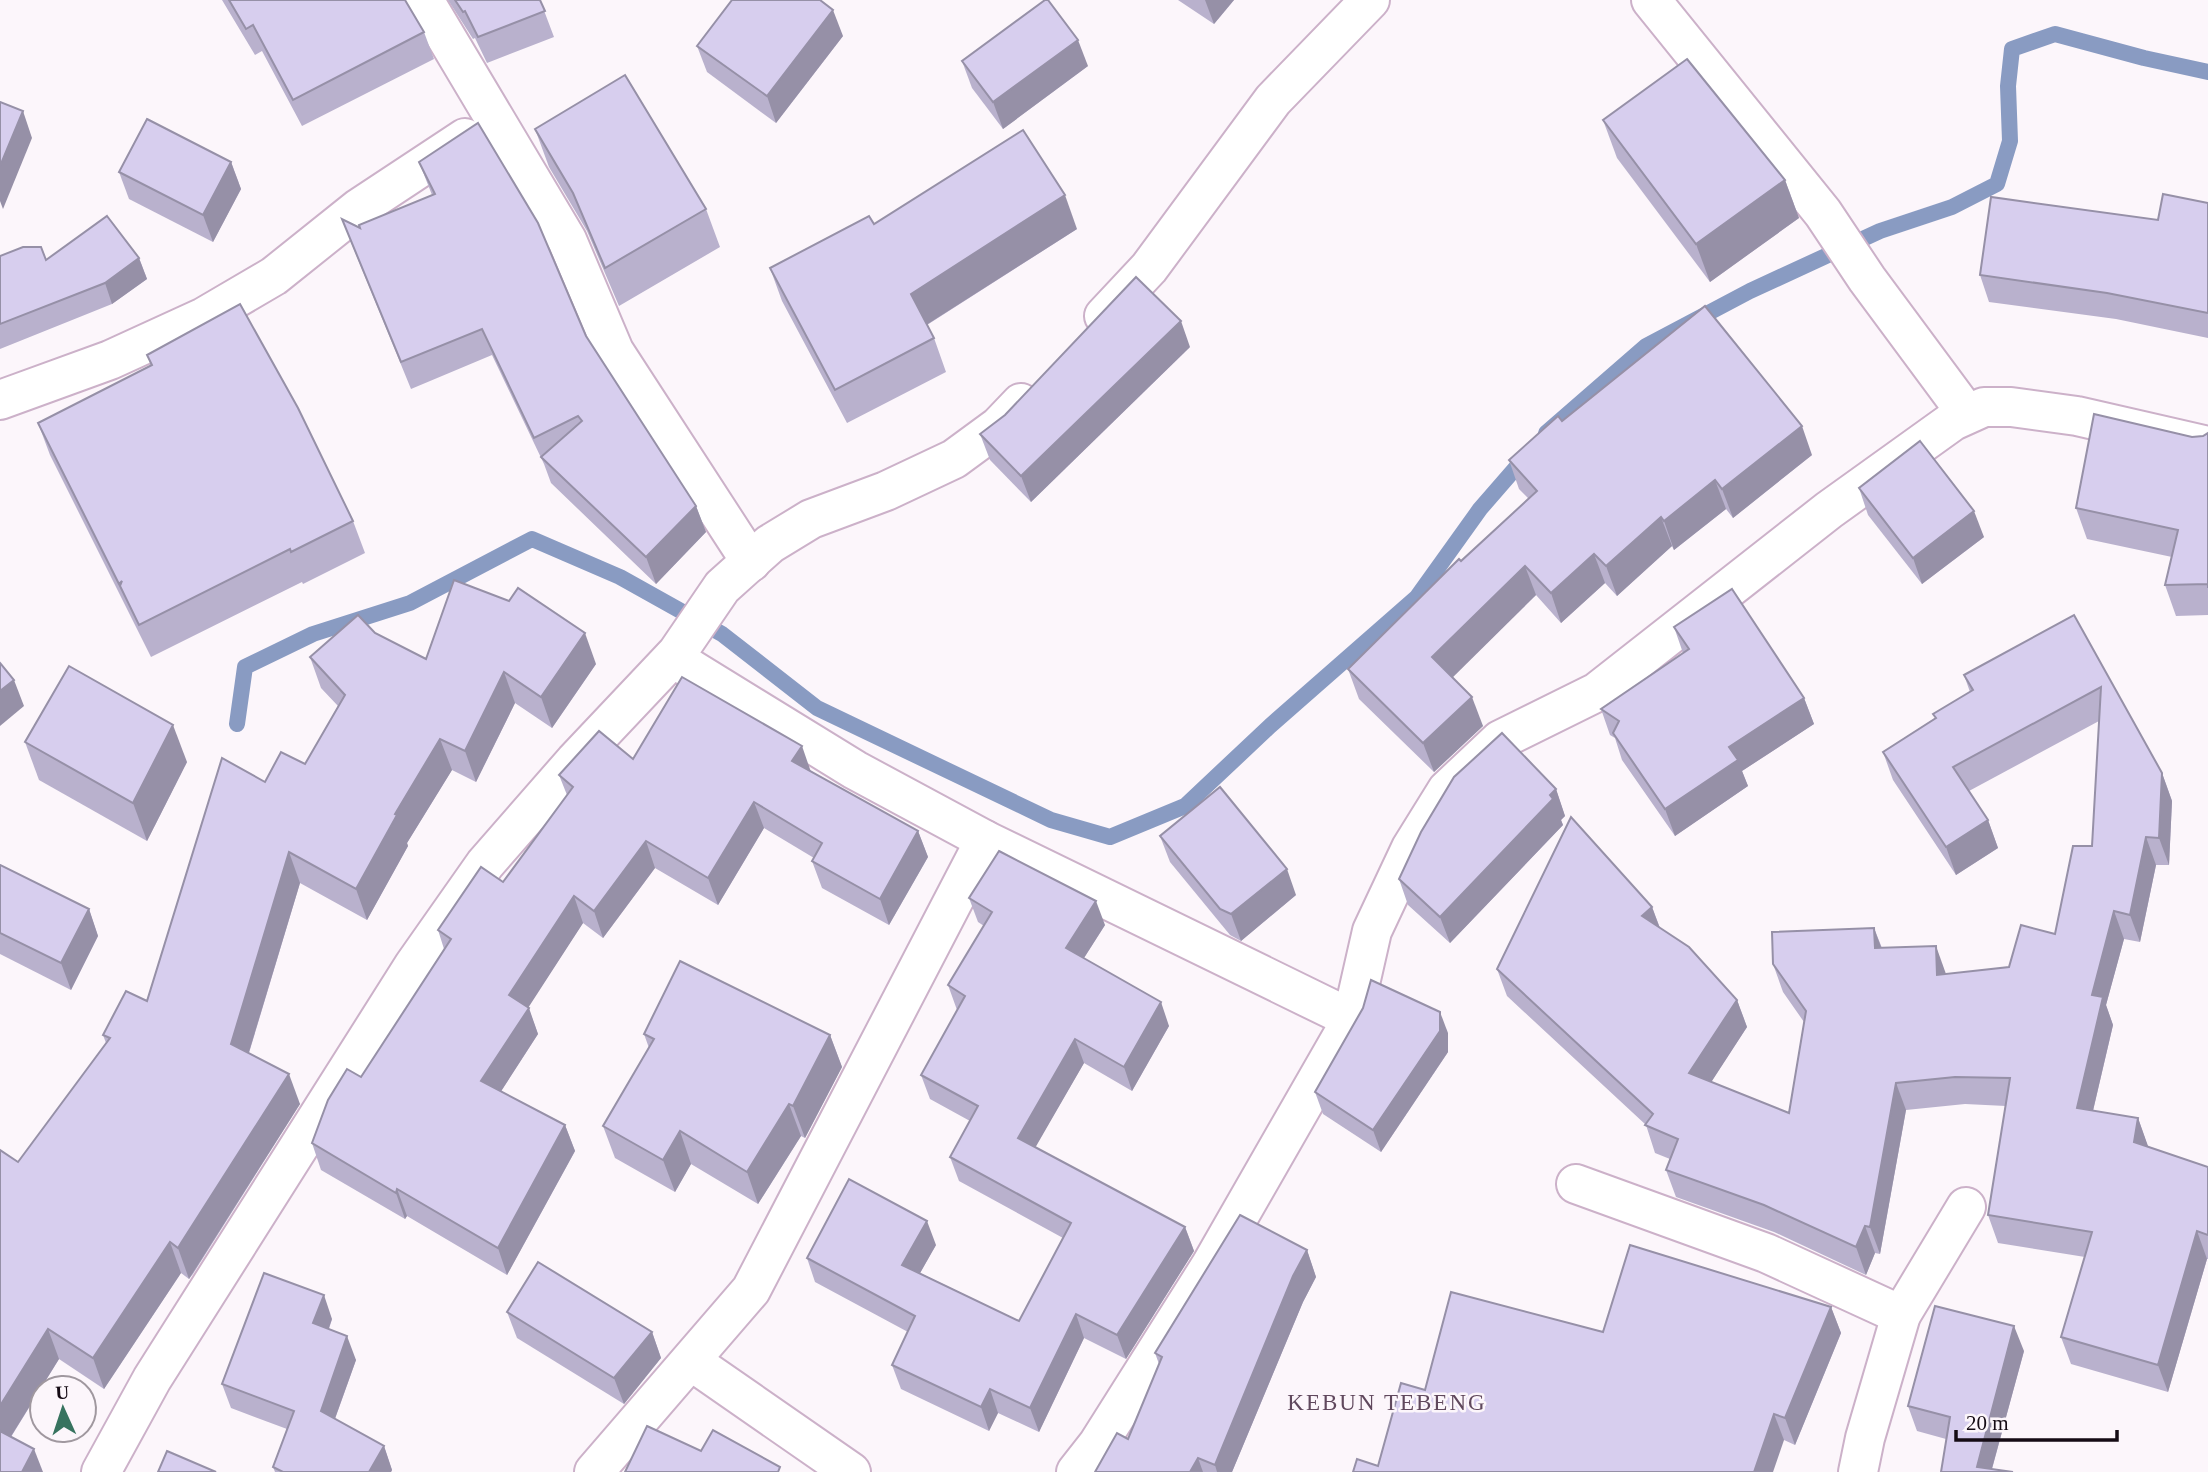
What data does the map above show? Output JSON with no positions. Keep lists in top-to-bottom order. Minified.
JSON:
{"districts":["KEBUN TEBENG"],"scale_bar":"20 m","north":"top"}
